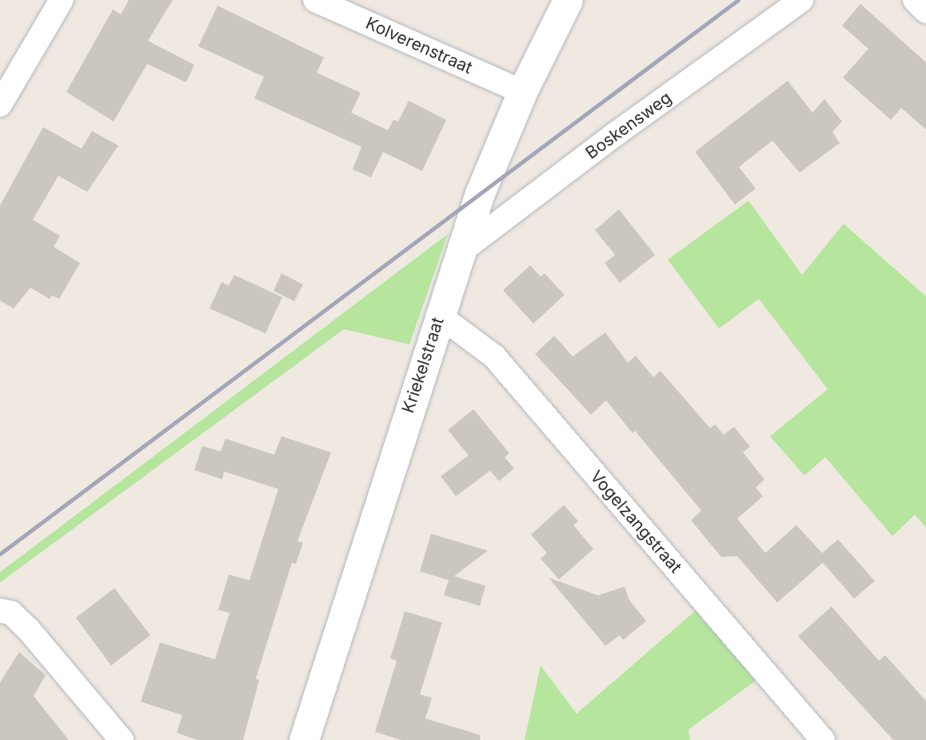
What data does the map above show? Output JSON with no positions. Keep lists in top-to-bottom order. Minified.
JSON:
{"streets":{"street":["Kolverenstraat","Boskensweg","Kriekelstraat","Vogelzangstraat"]},"crossings":[["Kolverenstraat","Kriekelstraat"],["Boskensweg","Kriekelstraat"],["Kriekelstraat","Vogelzangstraat"]]}
